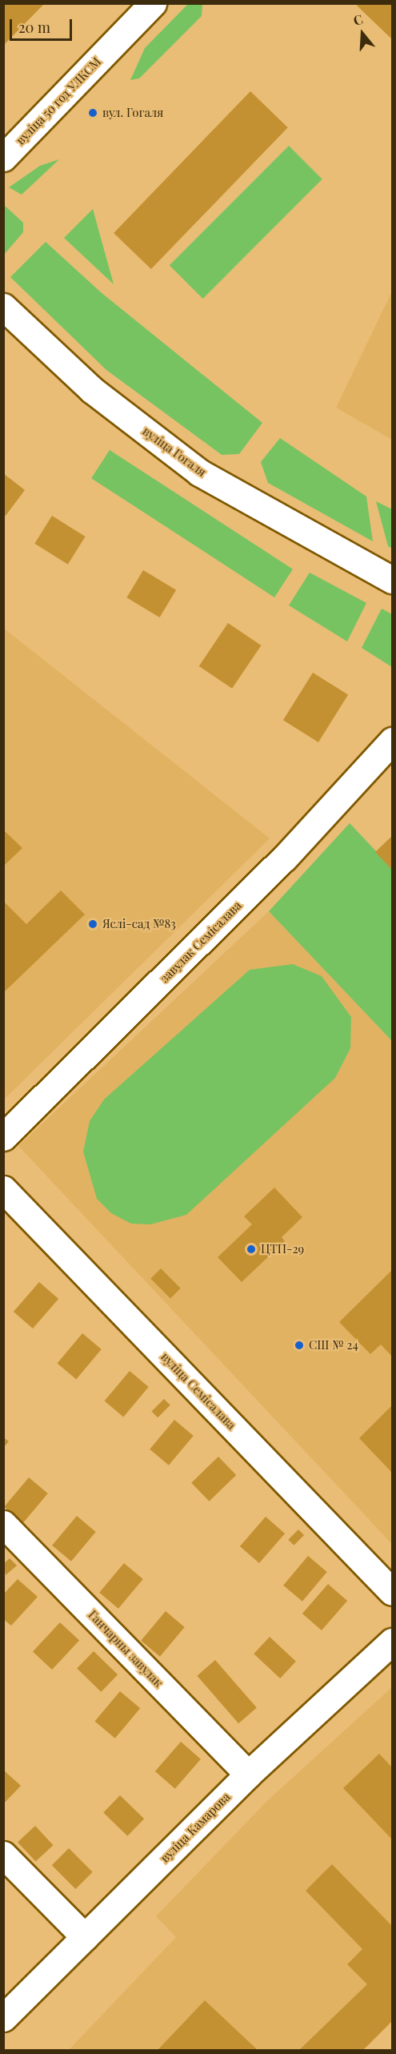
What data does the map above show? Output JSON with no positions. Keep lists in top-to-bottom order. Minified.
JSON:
{"streets":{"street":["вуліца 50 год УЛКСМ","вуліца Гогаля","завулак Семісалава","вуліца Семісалава","Ганчарны завулак","вуліца Камарова"]},"crossings":[["Ганчарны завулак","вуліца Камарова"]],"places":["вул. Гогаля","Яслі-сад №83","ЦТП-29","СШ № 24"],"scale_bar":"20 m","north":"top"}
